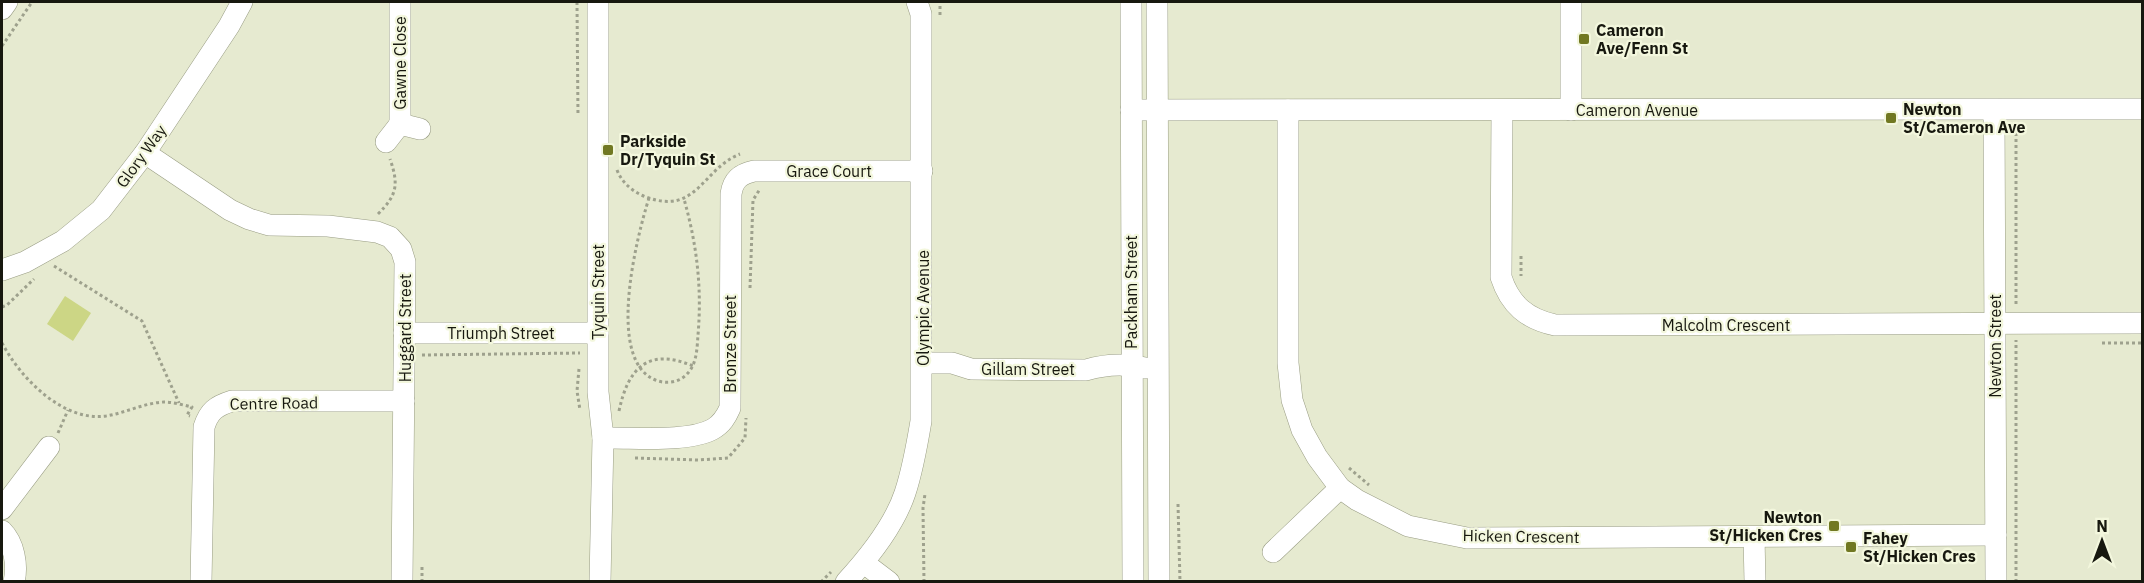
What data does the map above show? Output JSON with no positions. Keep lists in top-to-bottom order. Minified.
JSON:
{"streets":{"street":["Gawne Close","Cameron Avenue","Glory Way","Grace Court","Tyquin Street","Packham Street","Olympic Avenue","Malcolm Crescent","Huggard Street","Triumph Street","Bronze Street","Newton Street","Gillam Street","Centre Road","Hicken Crescent"]},"crossings":[["Cameron Avenue","Packham Street"],["Cameron Avenue","Malcolm Crescent"],["Cameron Avenue","Newton Street"],["Cameron Avenue","Hicken Crescent"],["Glory Way","Huggard Street"],["Grace Court","Olympic Avenue"],["Grace Court","Bronze Street"],["Tyquin Street","Triumph Street"],["Tyquin Street","Bronze Street"],["Packham Street","Gillam Street"],["Olympic Avenue","Gillam Street"],["Malcolm Crescent","Newton Street"],["Huggard Street","Triumph Street"],["Huggard Street","Centre Road"],["Newton Street","Hicken Crescent"]],"places":{"transit":["Cameron Ave/Fenn St","Newton St/Cameron Ave","Parkside Dr/Tyquin St","Newton St/Hicken Cres","Fahey St/Hicken Cres"]},"north":"top"}
